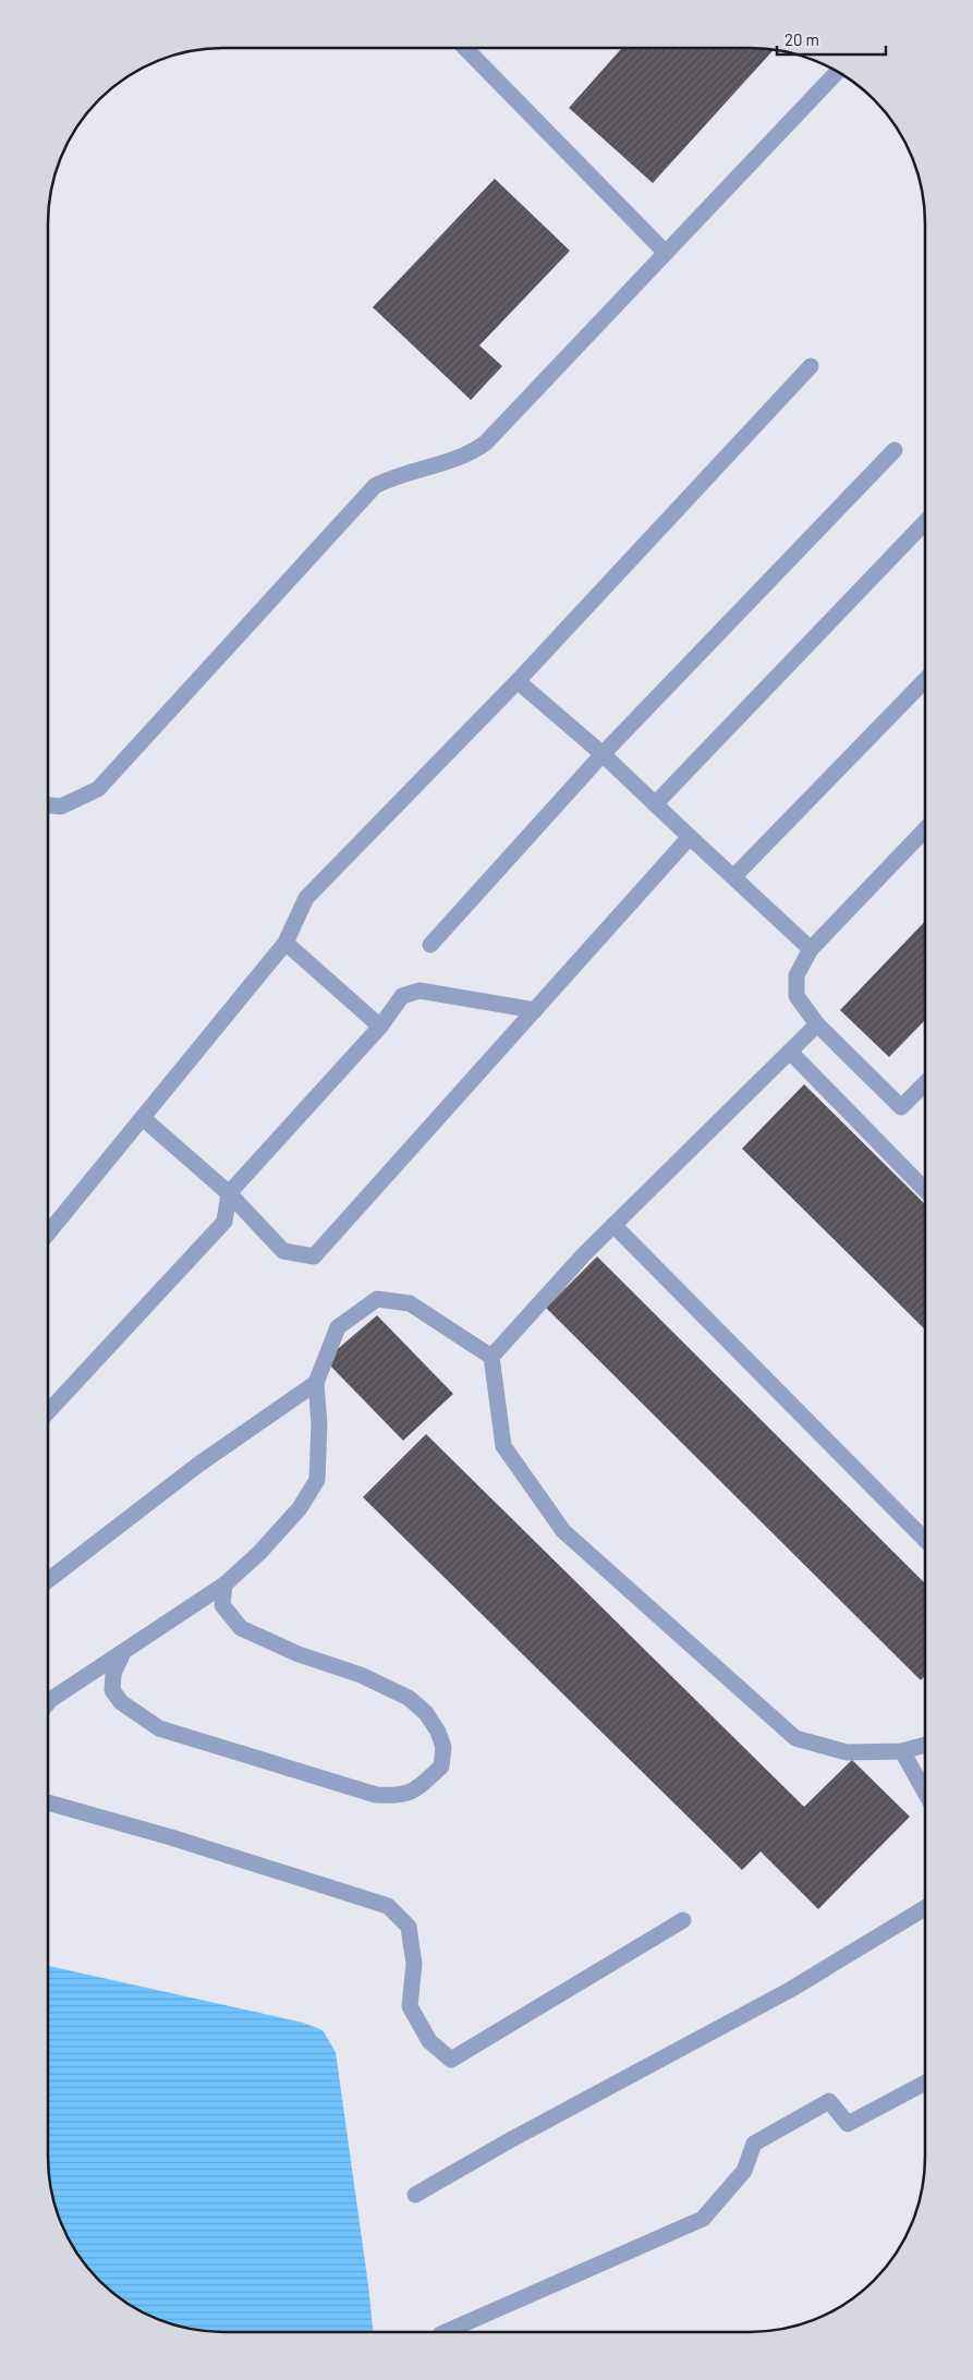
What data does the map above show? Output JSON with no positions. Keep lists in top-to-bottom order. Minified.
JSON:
{"scale_bar":"20 m"}
